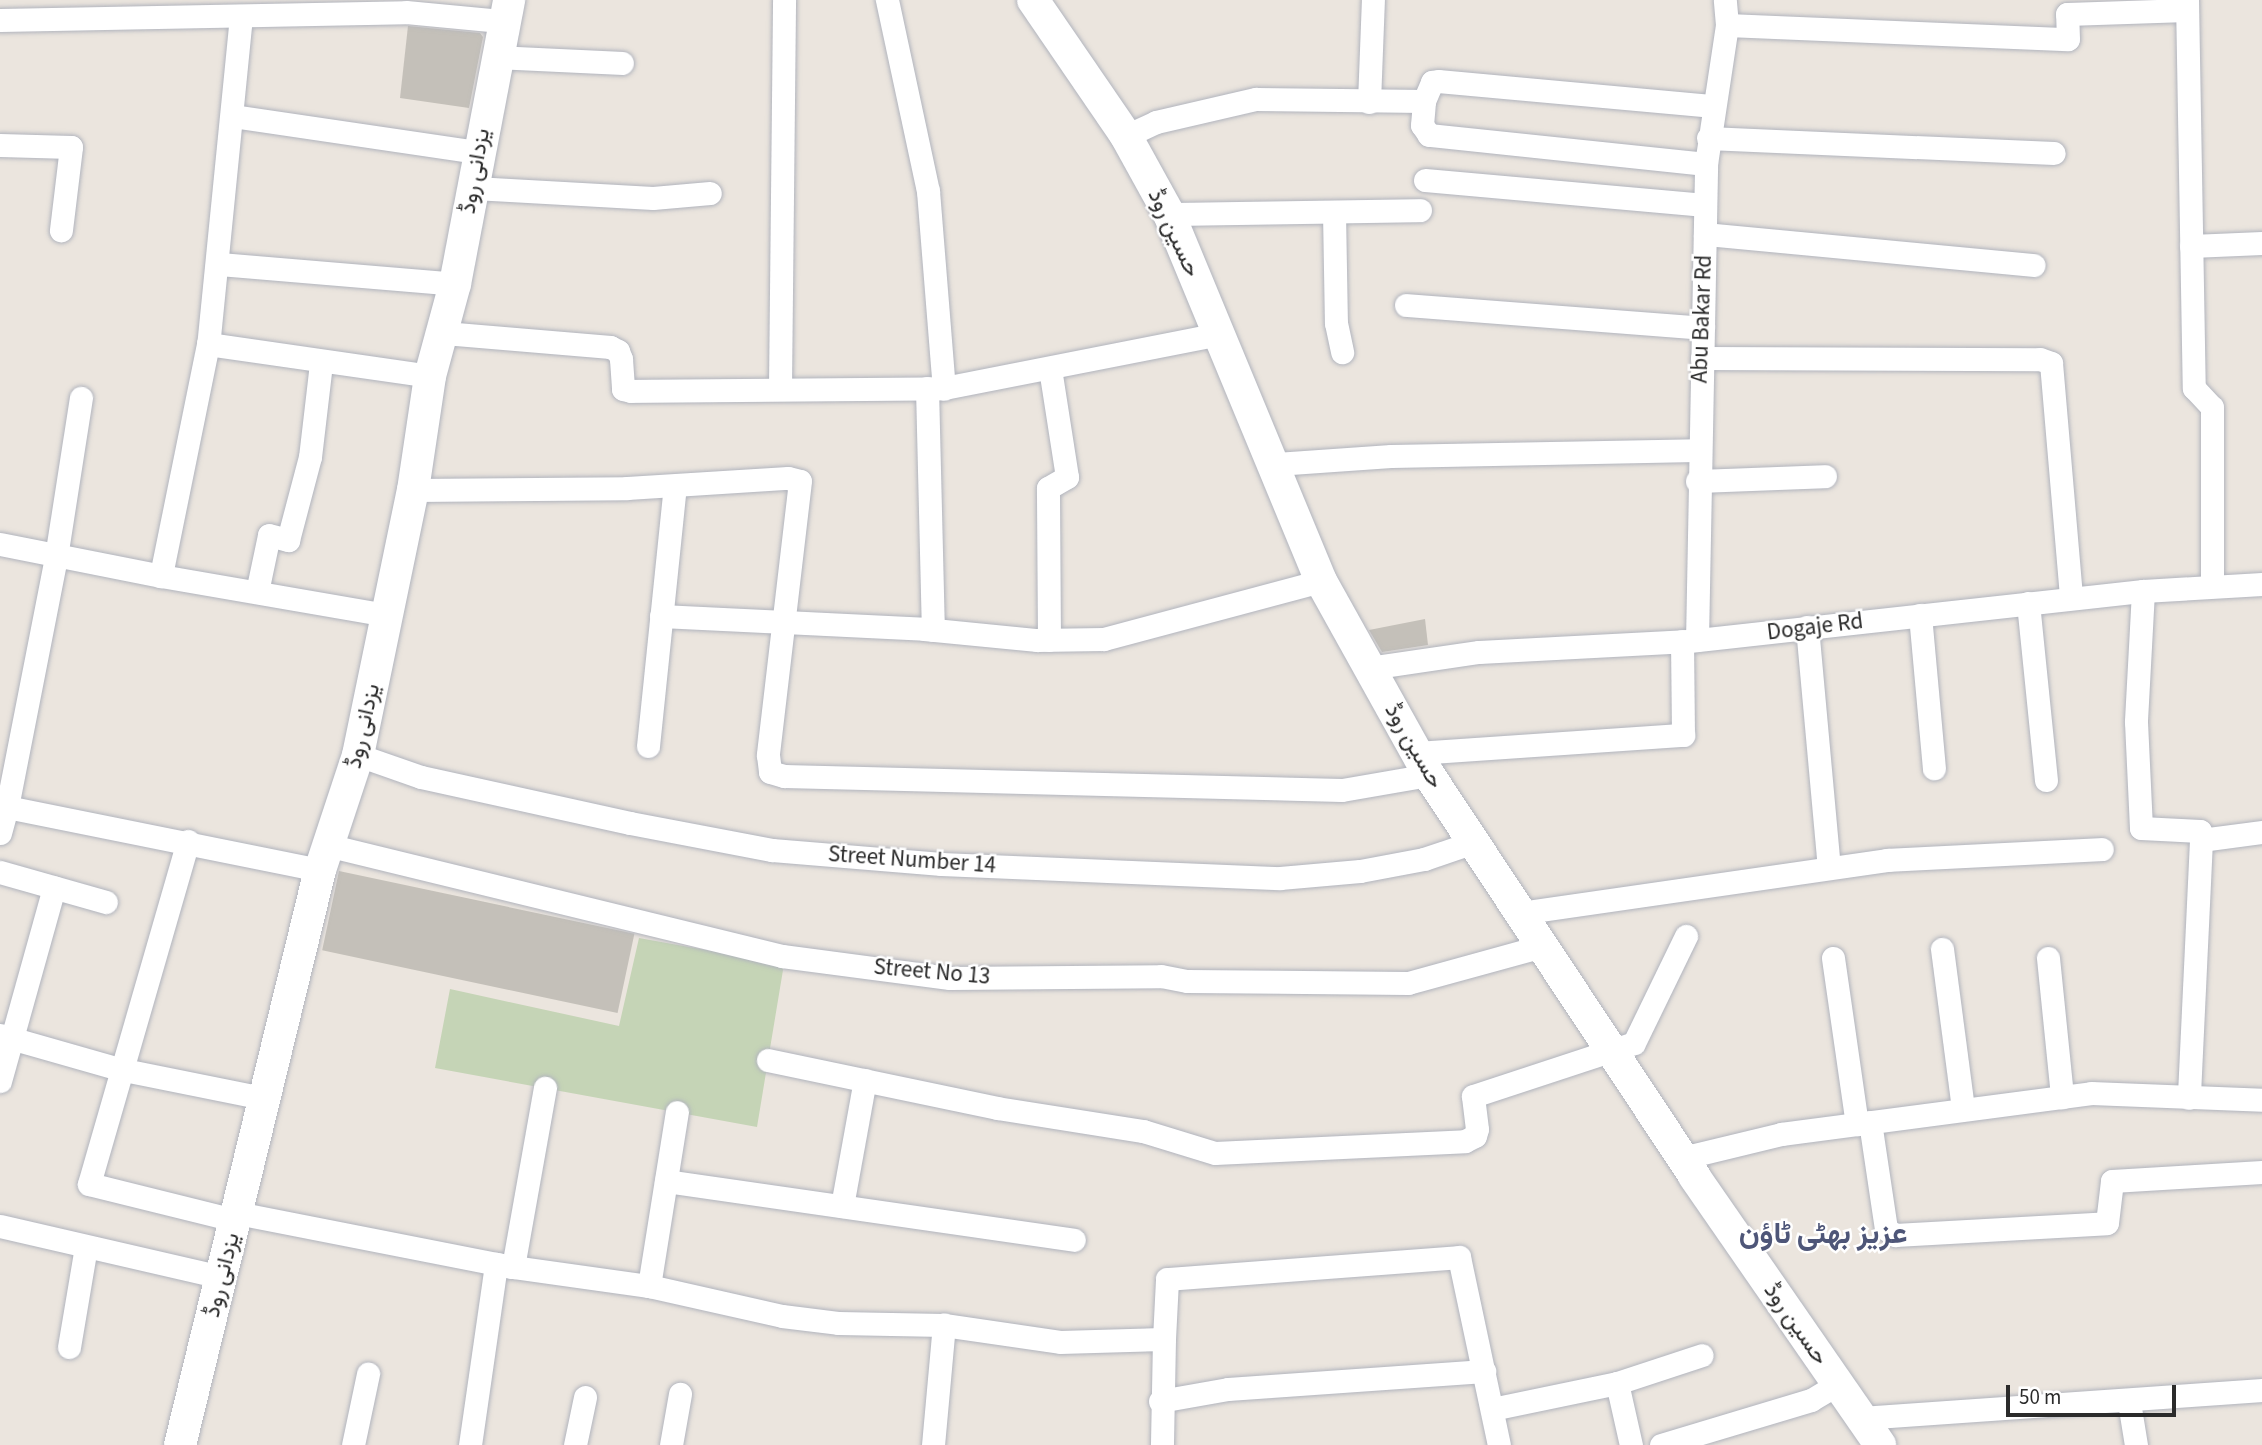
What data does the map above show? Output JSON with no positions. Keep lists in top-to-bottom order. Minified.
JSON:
{"streets":{"street":["یزدانی روڈ","حسین روڈ","Abu Bakar Rd","Dogaje Rd","Street Number 14","Street No 13"]},"crossings":[["یزدانی روڈ","Street Number 14"],["یزدانی روڈ","Street No 13"],["حسین روڈ","Abu Bakar Rd"],["حسین روڈ","Dogaje Rd"],["حسین روڈ","Street Number 14"],["حسین روڈ","Street No 13"],["Abu Bakar Rd","Dogaje Rd"]],"districts":["عزیز بھٹی ٹاؤن"],"scale_bar":"50 m"}
